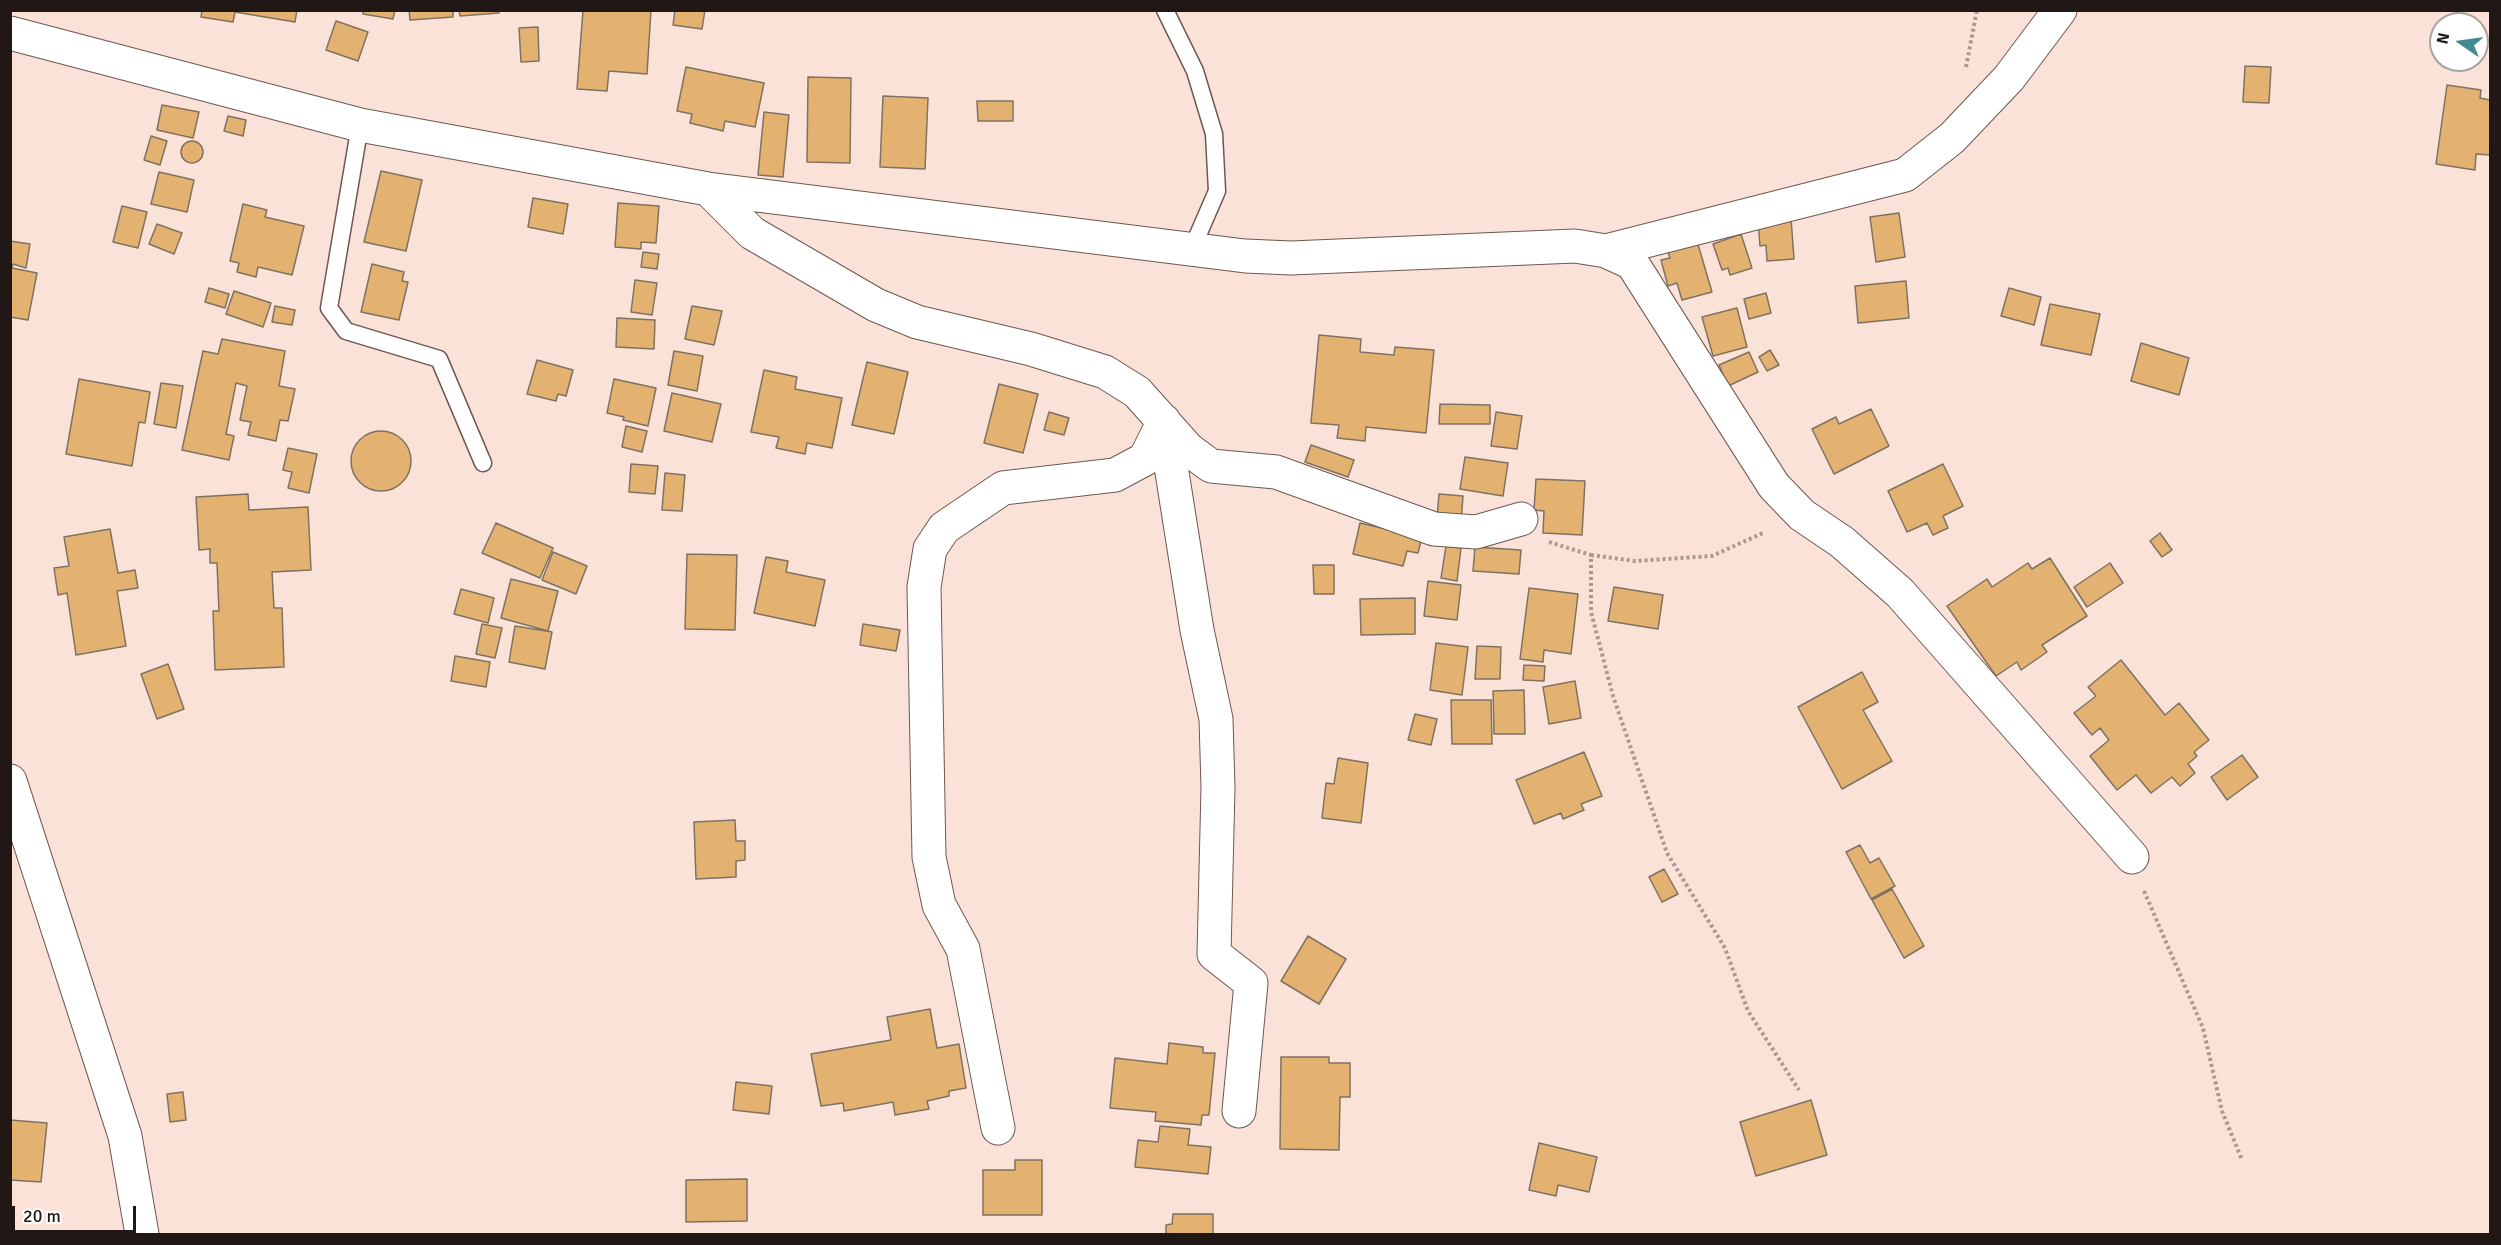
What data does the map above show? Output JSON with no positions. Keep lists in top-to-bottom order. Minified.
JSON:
{"scale_bar":"20 m","north":"left"}
